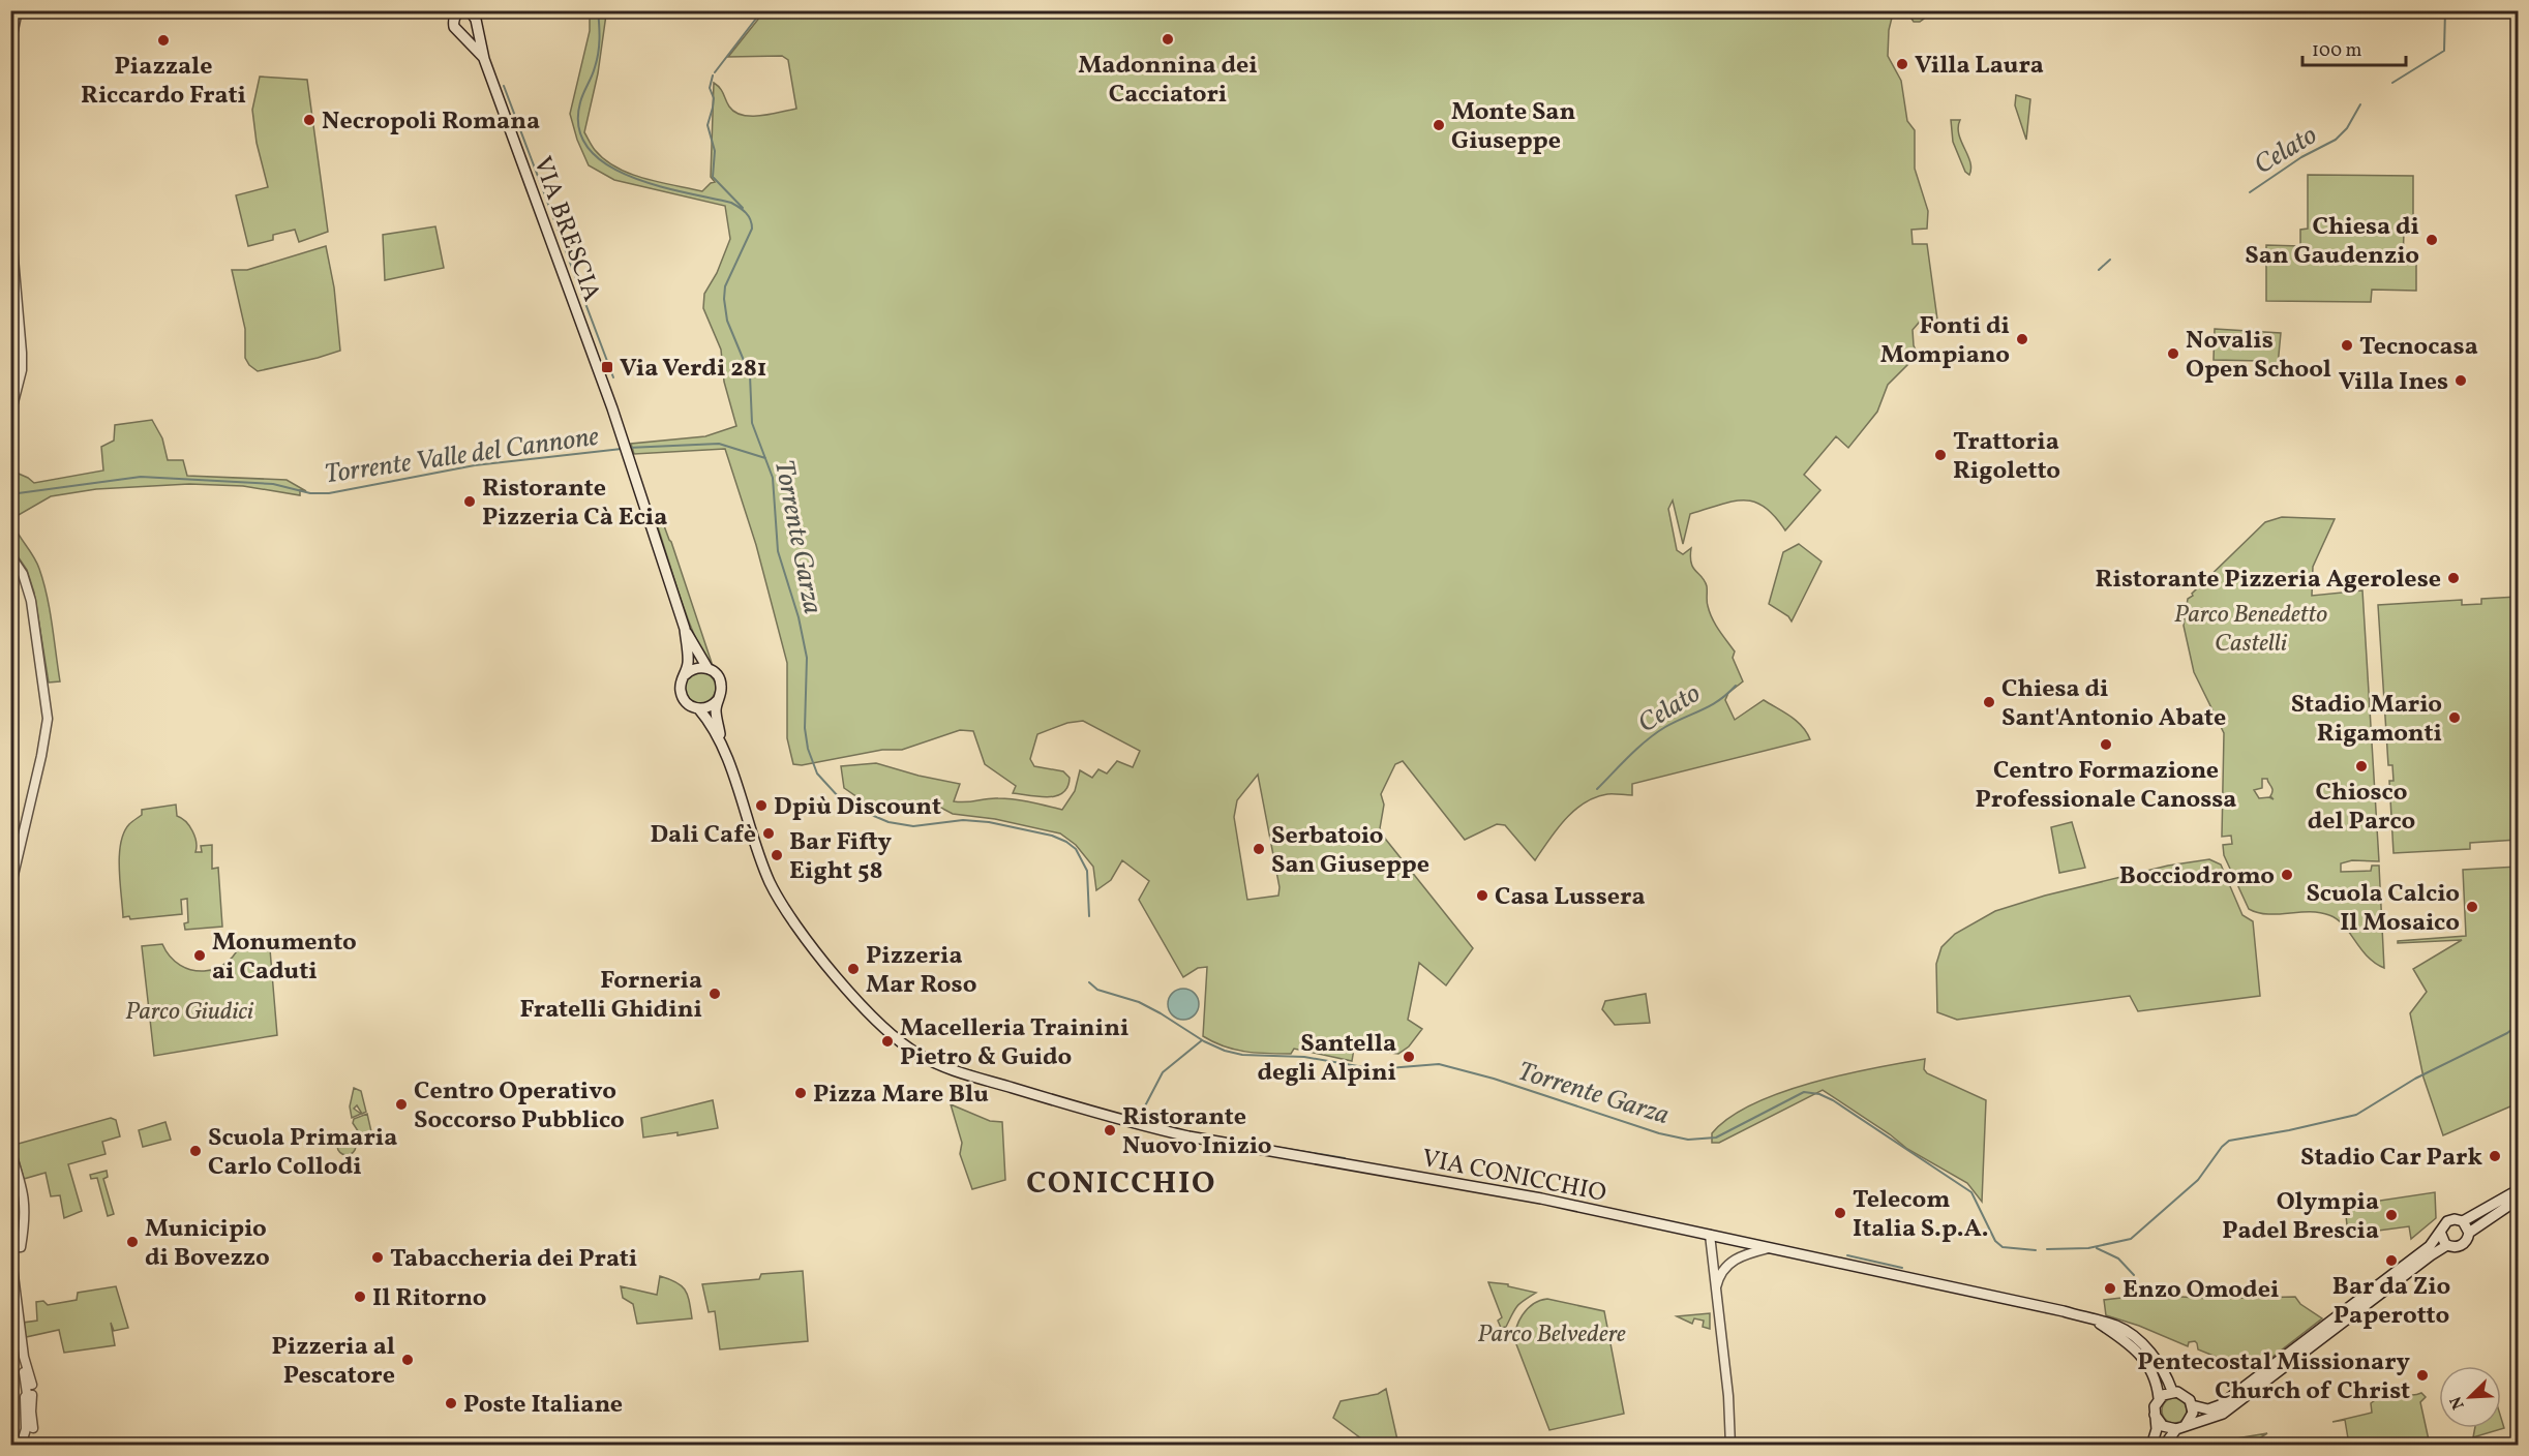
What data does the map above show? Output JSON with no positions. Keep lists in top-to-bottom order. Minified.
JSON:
{"streets":{"main road":["VIA BRESCIA","VIA CONICCHIO"]},"districts":["CONICCHIO"],"water":["Celato","Torrente Valle del Cannone","Torrente Garza"],"parks":["Parco Benedetto Castelli","Parco Giudici","Parco Belvedere"],"places":{"other":["Madonnina dei Cacciatori","Piazzale Riccardo Frati","Villa Laura","Necropoli Romana","Monte San Giuseppe","Chiesa di San Gaudenzio","Fonti di Mompiano","Tecnocasa","Novalis Open School","Villa Ines","Trattoria Rigoletto","Ristorante Pizzeria Cà Ecia","Ristorante Pizzeria Agerolese","Chiesa di Sant'Antonio Abate","Stadio Mario Rigamonti","Centro Formazione Professionale Canossa","Chiosco del Parco","Dpiù Discount","Dali Cafè","Serbatoio San Giuseppe","Bar Fifty Eight 58","Bocciodromo","Casa Lussera","Scuola Calcio Il Mosaico","Monumento ai Caduti","Pizzeria Mar Roso","Forneria Fratelli Ghidini","Macelleria Trainini Pietro & Guido","Santella degli Alpini","Pizza Mare Blu","Centro Operativo Soccorso Pubblico","Ristorante Nuovo Inizio","Scuola Primaria Carlo Collodi","Stadio Car Park","Telecom Italia S.p.A.","Olympia Padel Brescia","Municipio di Bovezzo","Tabaccheria dei Prati","Bar da Zio Paperotto","Enzo Omodei","Il Ritorno","Pizzeria al Pescatore","Pentecostal Missionary Church of Christ","Poste Italiane"],"transit":["Via Verdi 281"]},"scale_bar":"100 m","north":"bottom left"}
